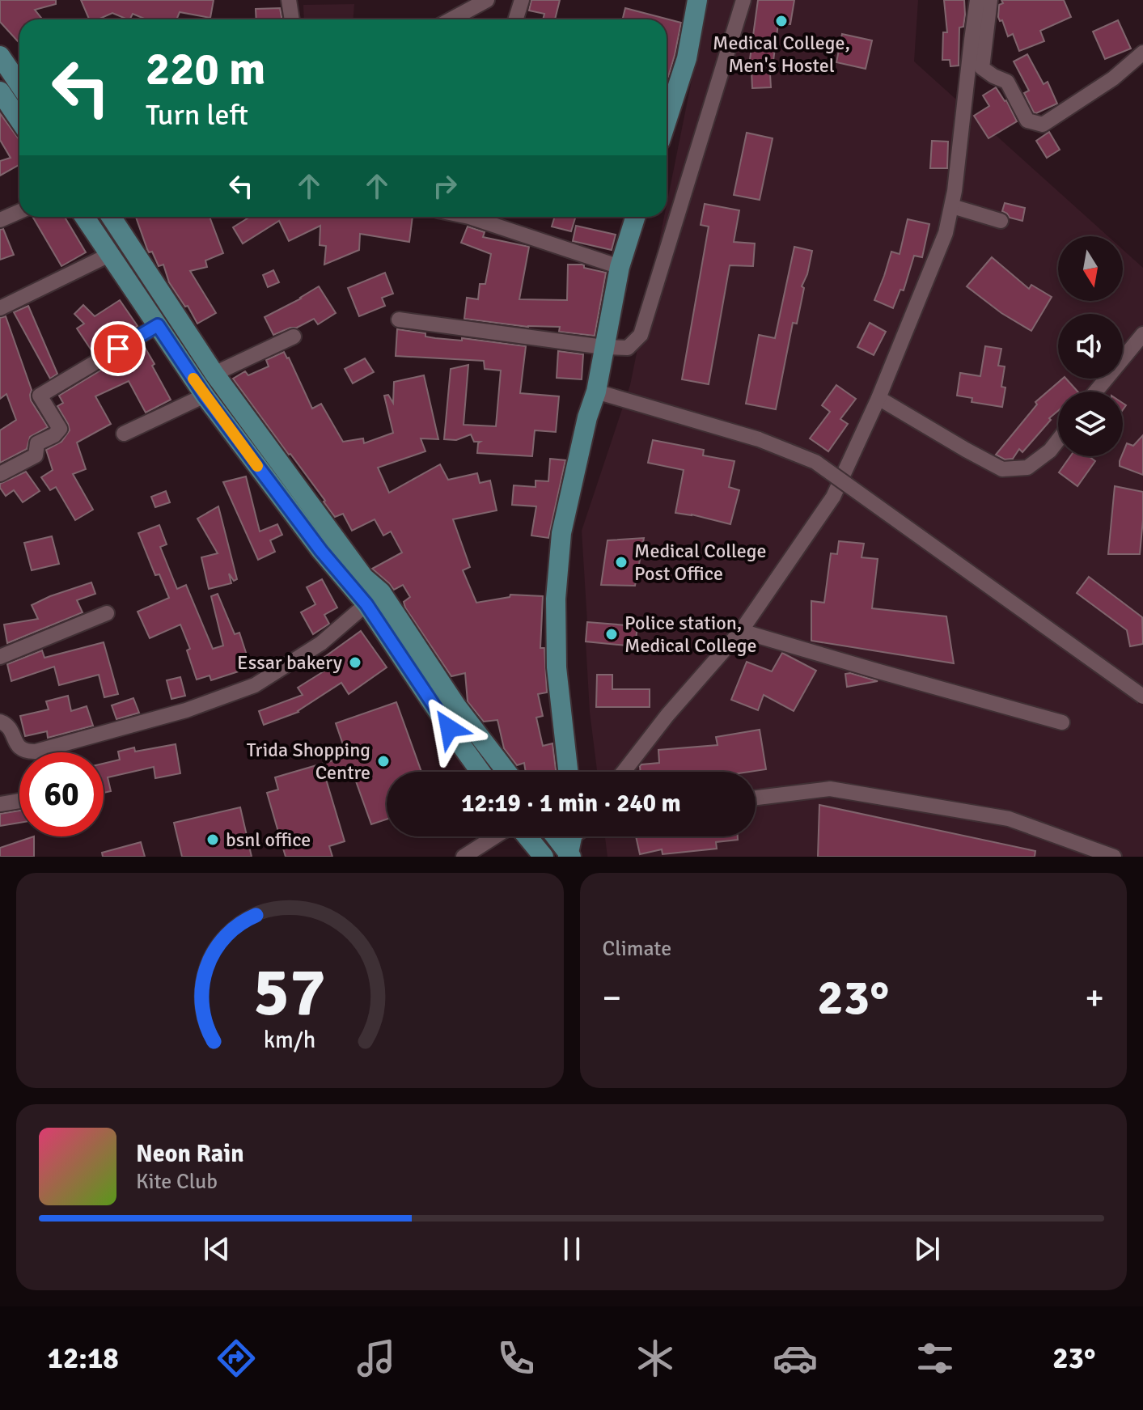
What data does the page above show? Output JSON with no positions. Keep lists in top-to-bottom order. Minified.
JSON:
{"places":["Medical College, Men's Hostel","Medical College Post Office","Police station, Medical College","Essar bakery","Trida Shopping Centre","bsnl office"],"north":"bottom","page":{"turn":["220 m","Turn left"],"limit":"60","trip":"12:19 · 1 min · 240 m","tile":"Climate","heat":["−","23°","+"],"song":["Neon Rain","Kite Club"],"tabs":["12:18","23°"],"gauge":["57","km/h"]}}
